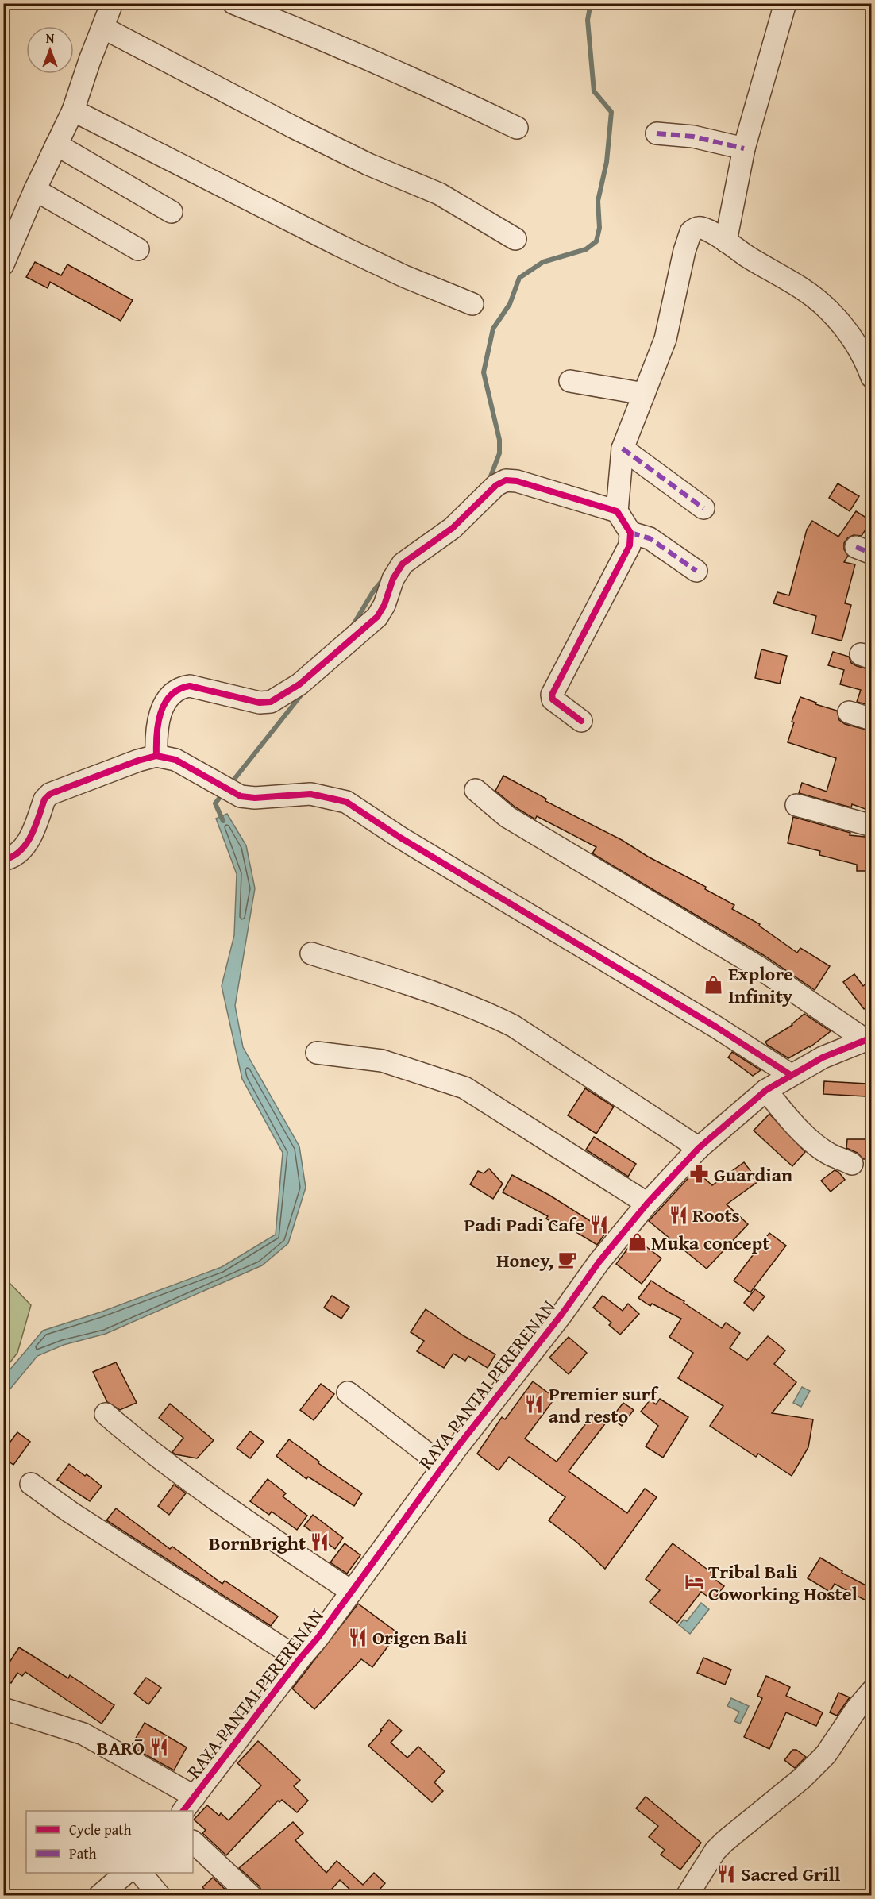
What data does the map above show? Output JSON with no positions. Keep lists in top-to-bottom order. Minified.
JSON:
{"streets":{"street":["RAYA PANTAI PERERENAN"]},"places":{"shop":["Explore Infinity","Muka concept"],"pharmacy":["Guardian"],"restaurant":["Roots","Padi Padi Cafe","Premier surf and resto","BornBright","Origen Bali","BARŌ","Sacred Grill"],"cafe":["Honey,"],"hotel":["Tribal Bali Coworking Hostel"]},"legend":["Cycle path","Path"],"north":"top"}
